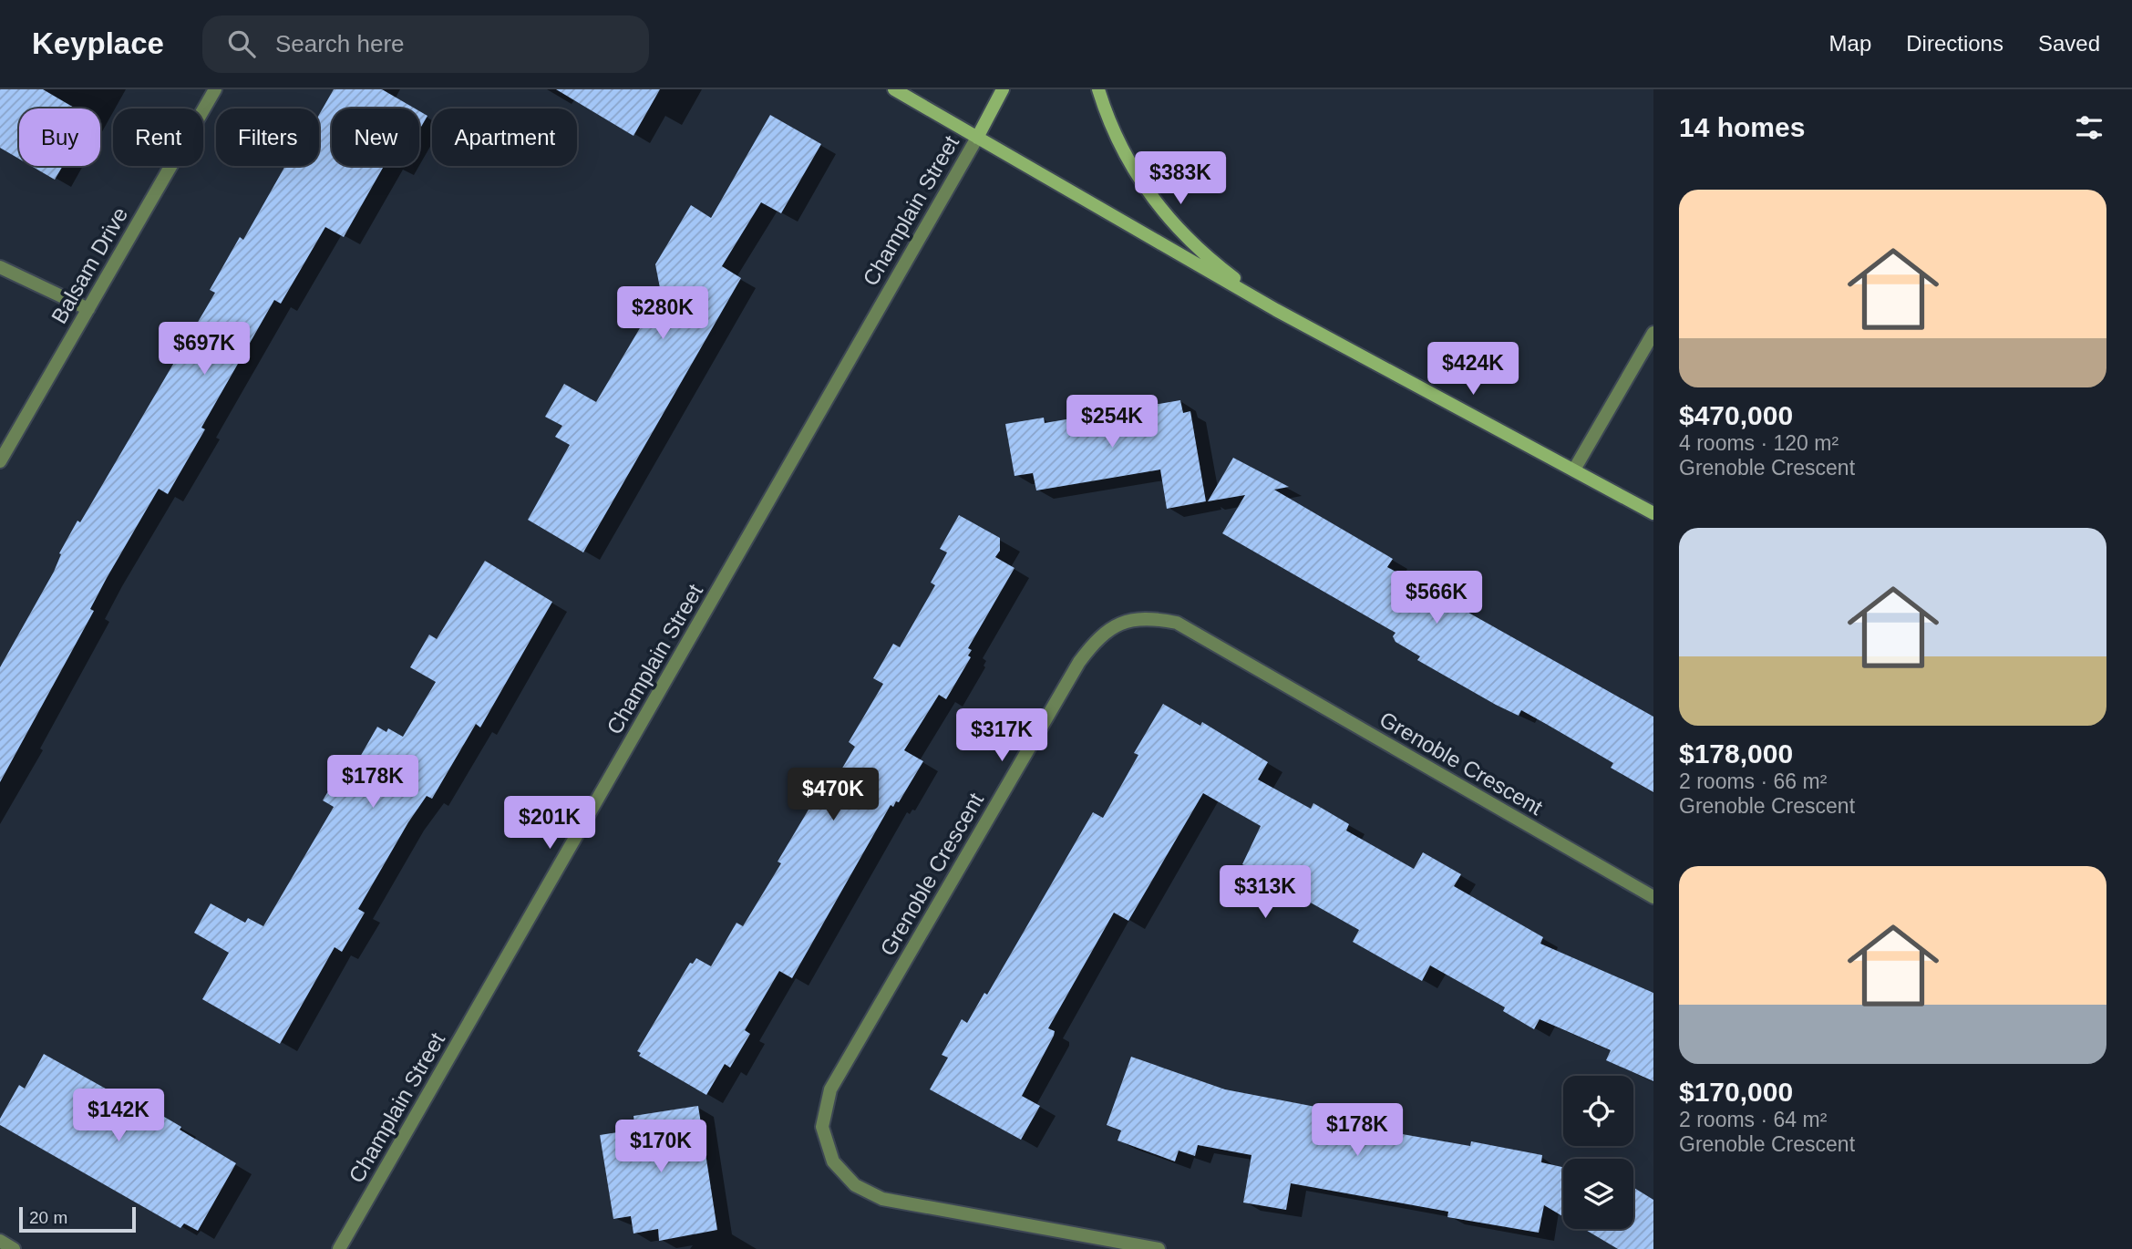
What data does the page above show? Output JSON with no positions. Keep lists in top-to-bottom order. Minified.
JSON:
{"streets":{"main road":["Champlain Street"],"street":["Balsam Drive","Grenoble Crescent"]},"scale_bar":"20 m","page":{"header":"Keyplace","search":"Search here","nav":["Map","Directions","Saved"],"heading":"14 homes","chip":["Buy","Rent","Filters","New","Apartment"],"price":["$383K","$280K","$697K","$424K","$254K","$566K","$317K","$178K","$470K","$201K","$313K","$142K","$178K","$170K"],"list":[{"name":"$470,000","note":"4 rooms · 120 m² · Grenoble Crescent"},{"name":"$178,000","note":"2 rooms · 66 m² · Grenoble Crescent"},{"name":"$170,000","note":"2 rooms · 64 m² · Grenoble Crescent"}],"scale":"20 m"}}
